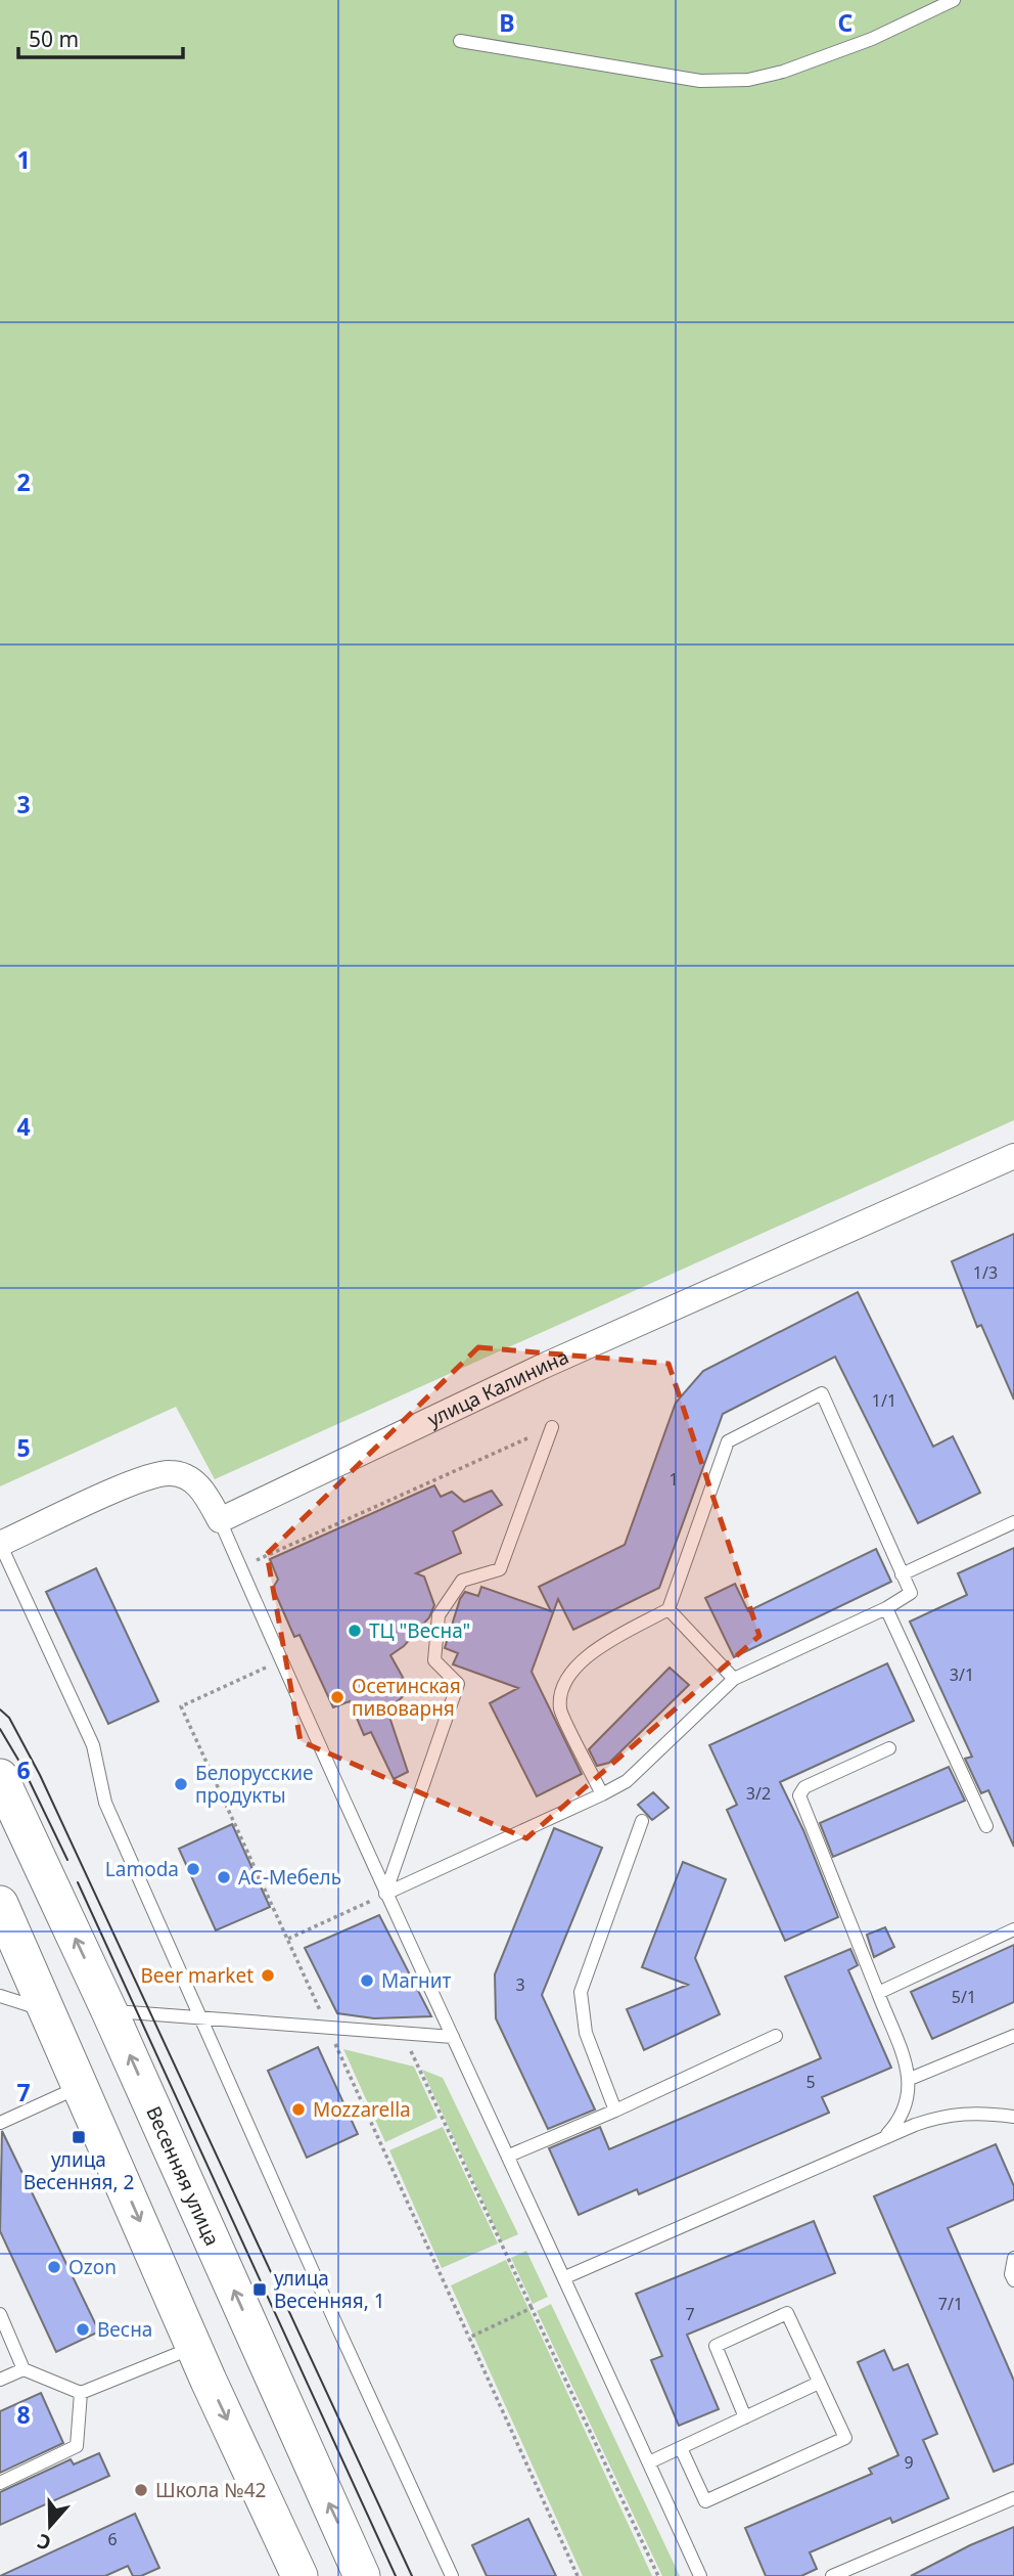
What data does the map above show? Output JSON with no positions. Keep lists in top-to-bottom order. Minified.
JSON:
{"streets":{"street":["улица Калинина","Весенняя улица"]},"places":{"other":["ТЦ \"Весна\"","Осетинская пивоварня","Белорусские продукты","Lamoda","АС-Мебель","Beer market","Магнит","Mozzarella","Ozon","Весна","Школа №42"],"transit":["улица Весенняя, 2","улица Весенняя, 1"]},"house_numbers":["1/3","1/1","1","3/1","3/2","3","5/1","5","7/1","7","9","6"],"scale_bar":"50 m","north":"bottom","grid":{"columns":["B","C"],"rows":["1","2","3","4","5","6","7","8"]}}
